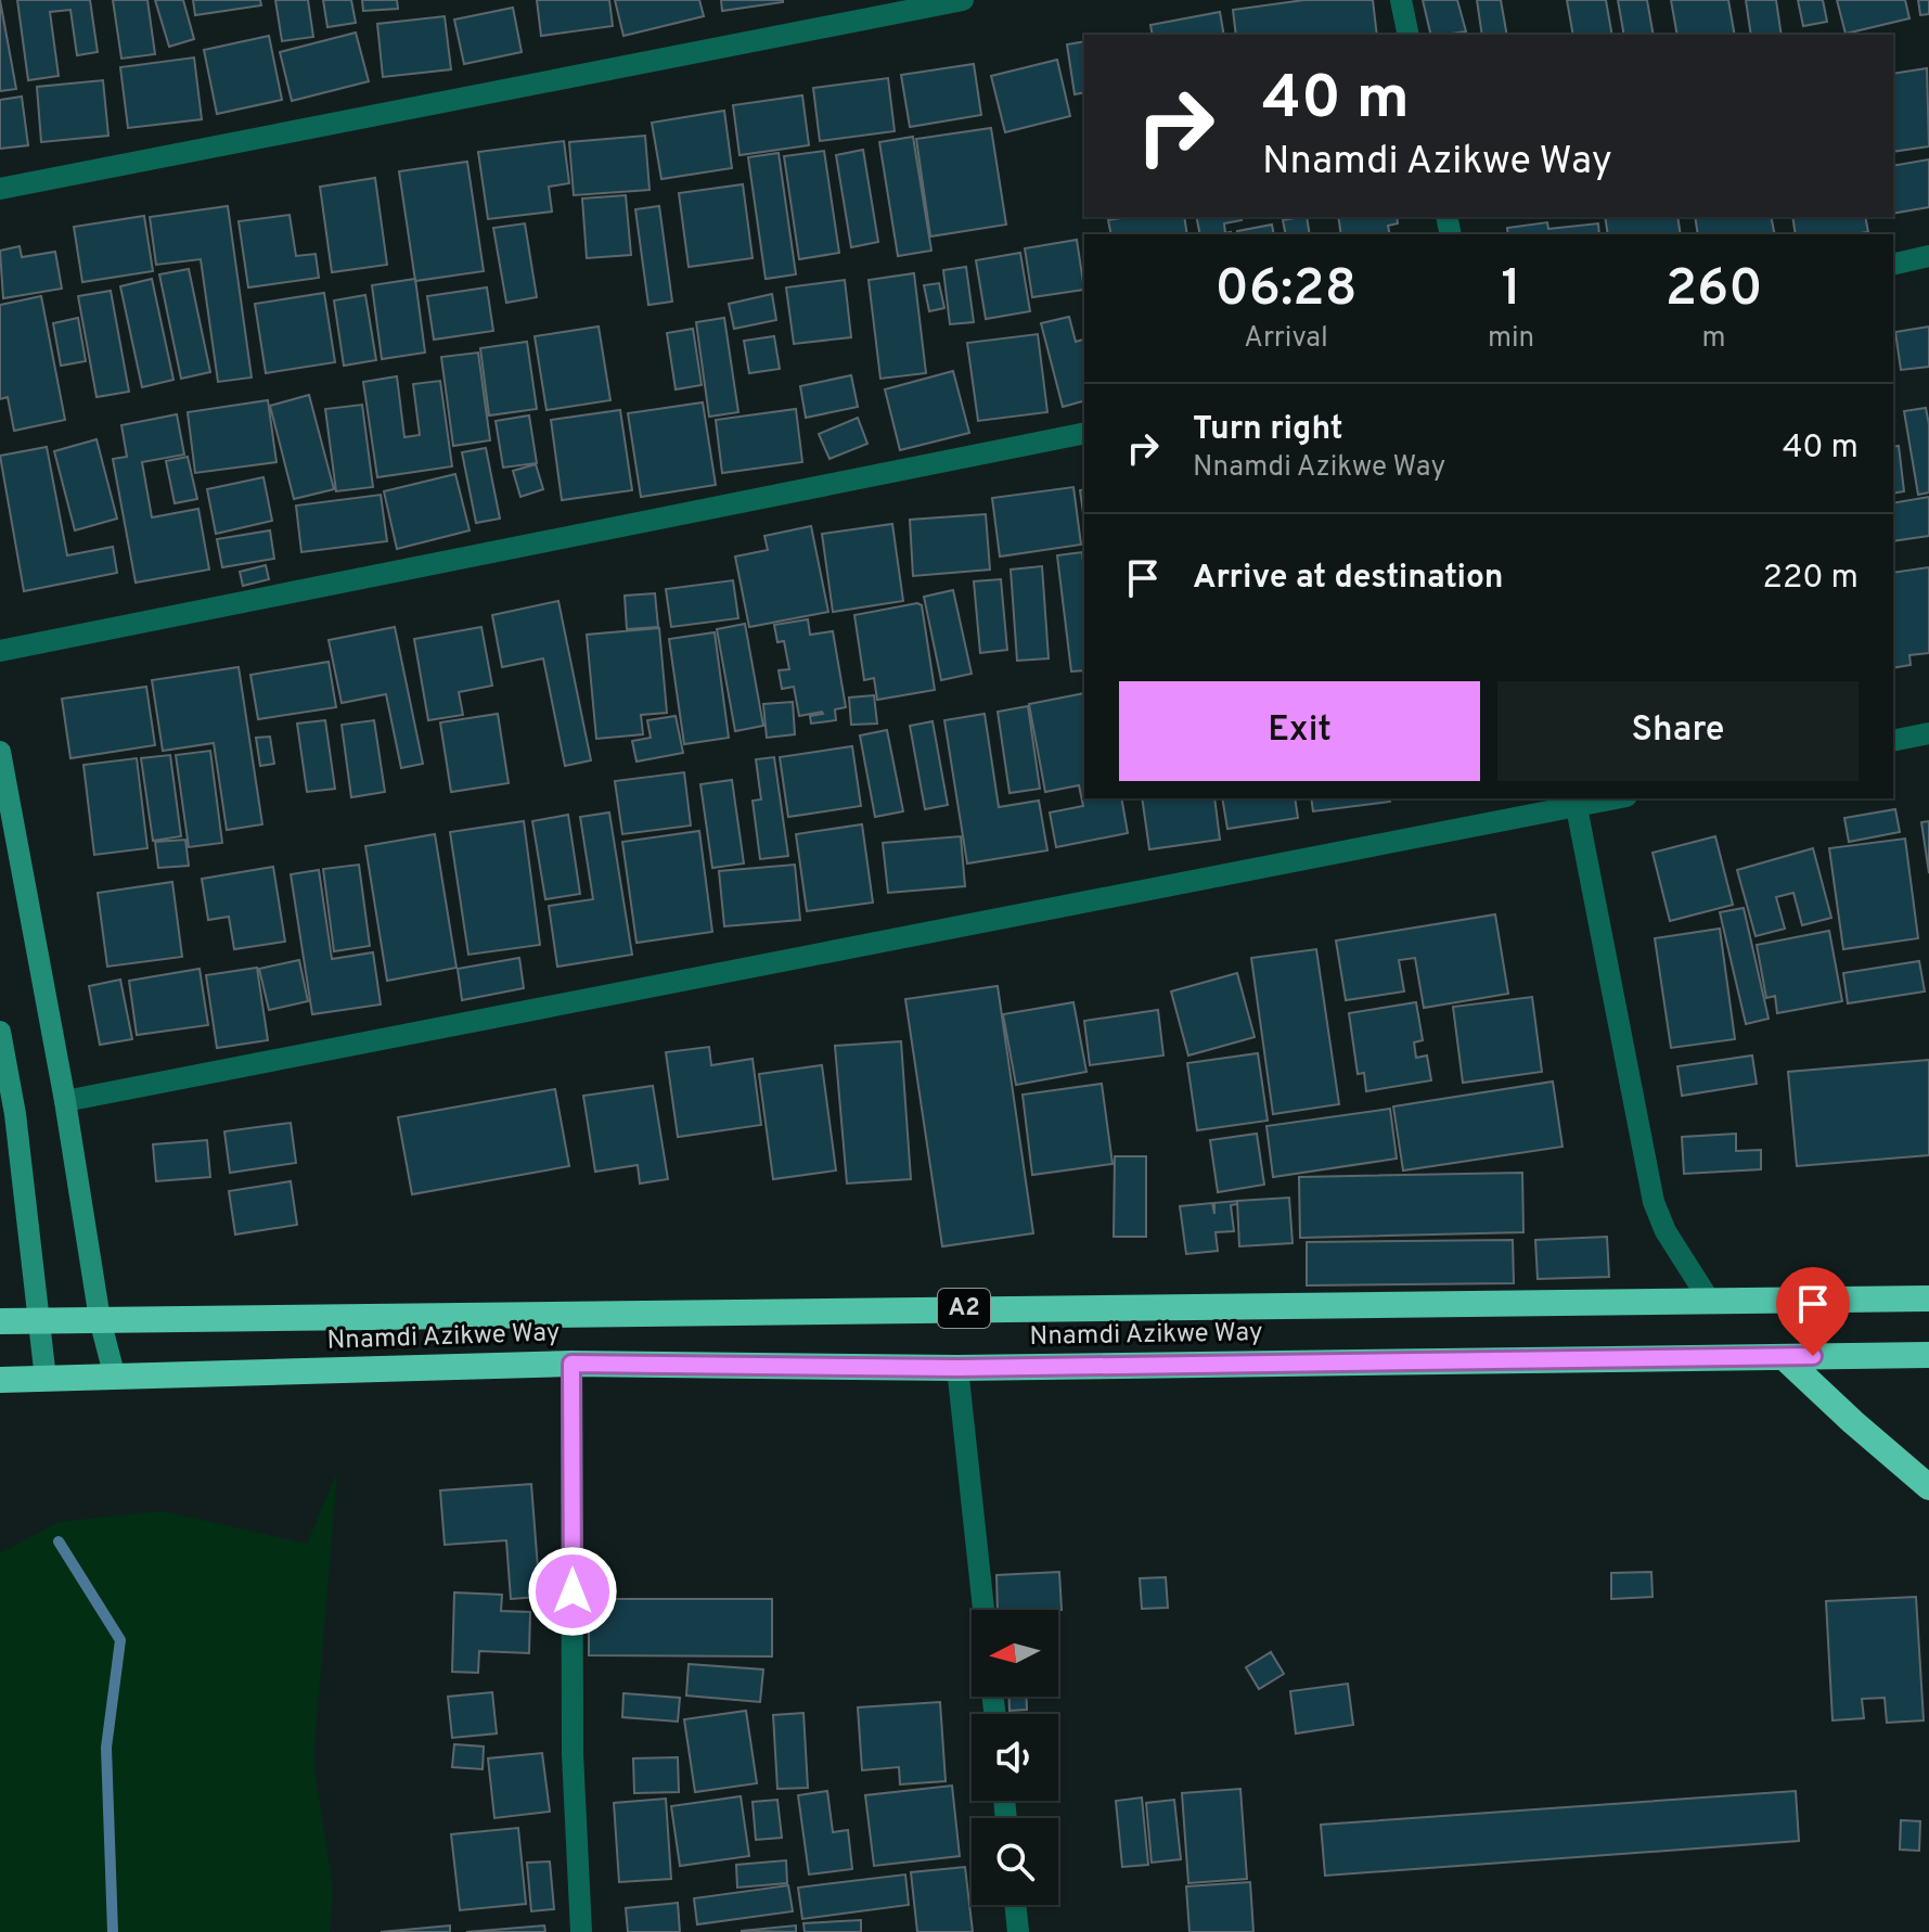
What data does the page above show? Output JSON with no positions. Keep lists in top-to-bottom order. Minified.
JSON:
{"streets":{"highway":["A2","Nnamdi Azikwe Way"]},"north":"left","page":{"turn":["40 m","Nnamdi Azikwe Way"],"eta":["06:28","Arrival","1","min","260","m"],"list":[{"name":"Turn right","note":"Nnamdi Azikwe Way","value":"40 m"},{"name":"Arrive at destination","value":"220 m"}],"buttons":["Exit","Share"]}}
